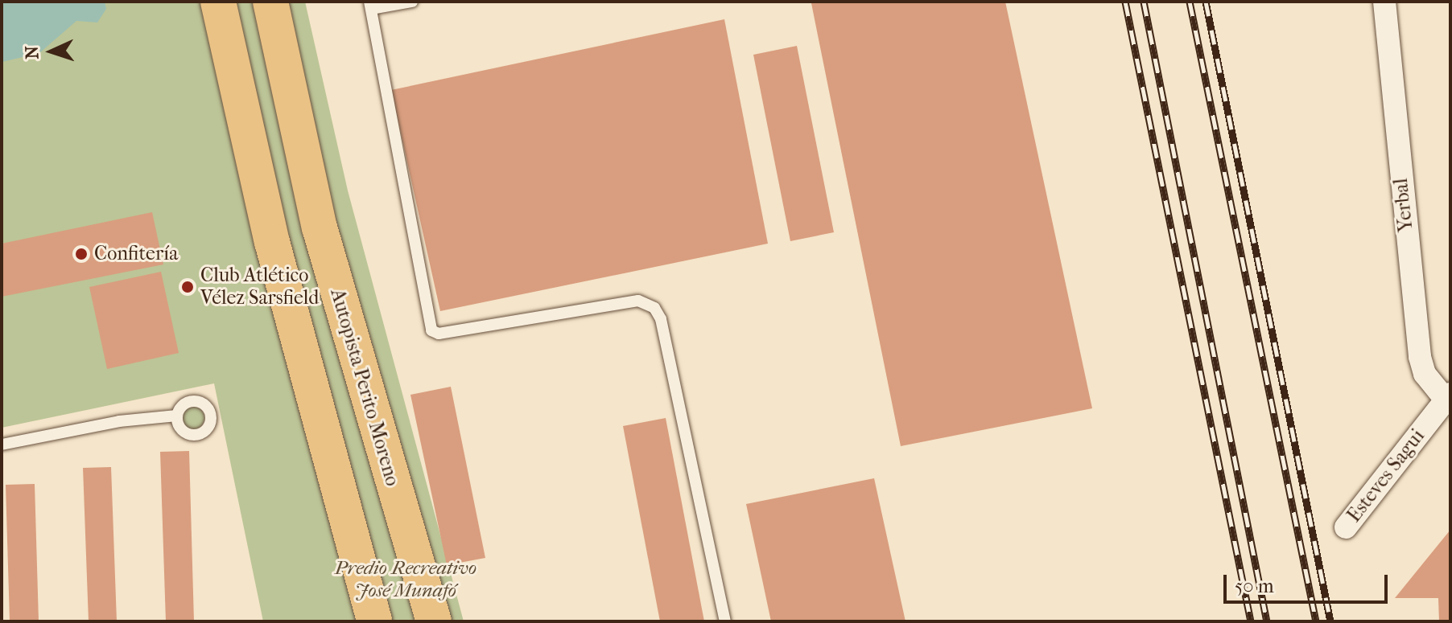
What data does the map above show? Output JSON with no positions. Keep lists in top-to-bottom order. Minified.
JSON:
{"streets":{"highway":["Autopista Perito Moreno"],"street":["Yerbal","Esteves Sagui"]},"crossings":[["Yerbal","Esteves Sagui"]],"parks":["Predio Recreativo José Munafó"],"places":["Confitería","Club Atlético Vélez Sarsfield"],"scale_bar":"50 m","north":"left"}
